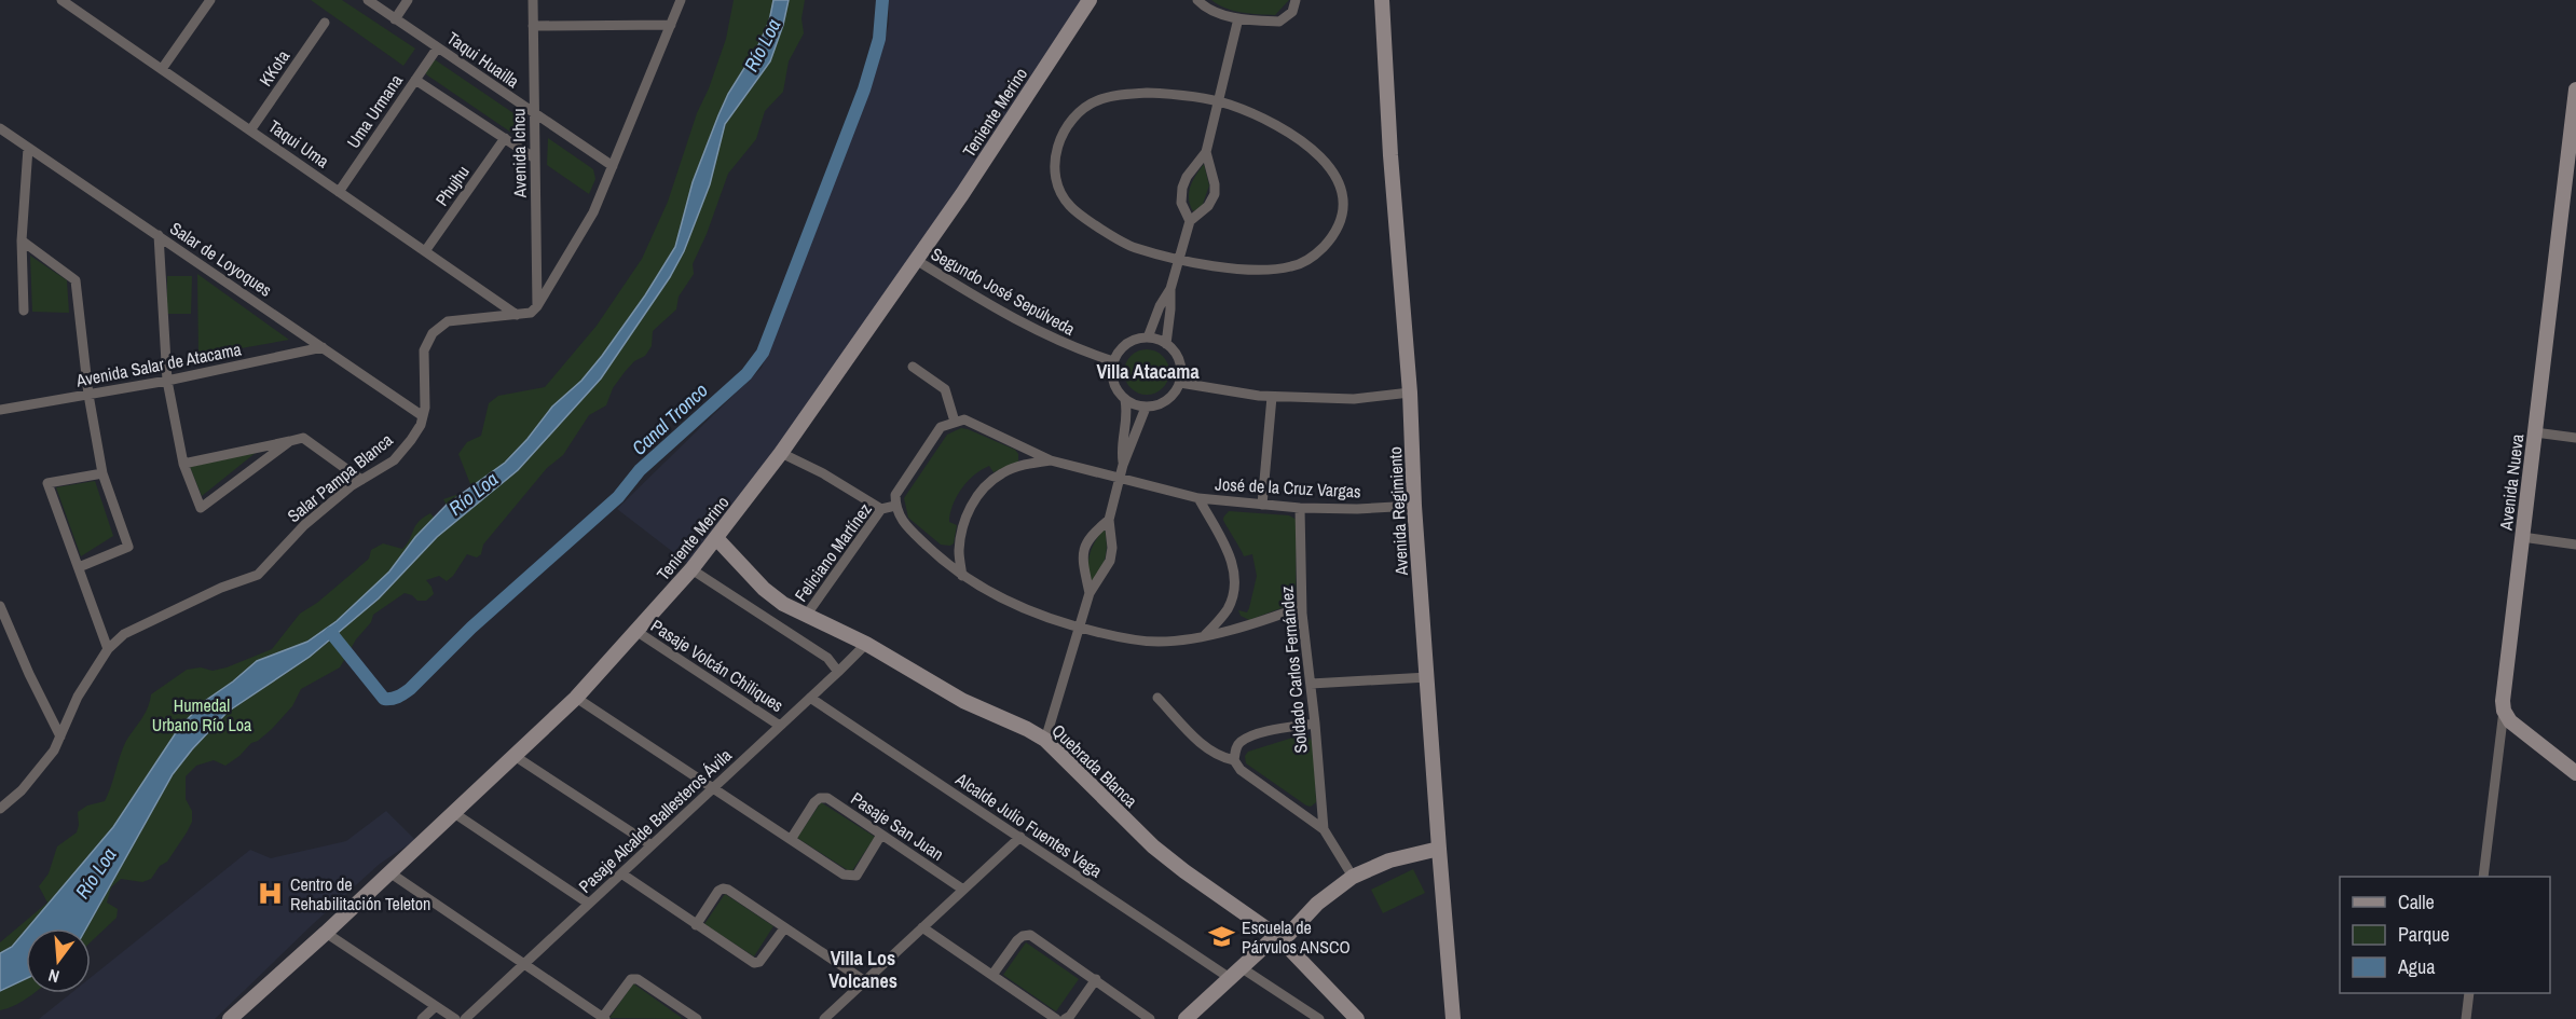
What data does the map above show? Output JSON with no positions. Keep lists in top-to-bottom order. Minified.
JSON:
{"streets":{"street":["Taqui Huailla","KKota","Uma Urmana","Teniente Merino","Taqui Uma","Avenida Ichcu","Phujhu","Salar de Loyoques","Segundo José Sepúlveda","Avenida Salar de Atacama","Salar Pampa Blanca","Avenida Nueva","José de la Cruz Vargas","Avenida Regimiento","Feliciano Martínez","Pasaje Volcán Chiliques","Soldado Carlos Fernández","Quebrada Blanca","Pasaje Alcalde Ballesteros Ávila","Alcalde Julio Fuentes Vega","Pasaje San Juan"]},"crossings":[["Taqui Huailla","Uma Urmana"],["Taqui Huailla","Avenida Ichcu"],["KKota","Taqui Uma"],["Uma Urmana","Taqui Uma"],["Teniente Merino","Segundo José Sepúlveda"],["Teniente Merino","Pasaje Volcán Chiliques"],["Teniente Merino","Quebrada Blanca"],["Taqui Uma","Phujhu"],["Taqui Uma","Salar Pampa Blanca"],["Avenida Ichcu","Salar Pampa Blanca"],["Salar de Loyoques","Avenida Salar de Atacama"],["Salar de Loyoques","Salar Pampa Blanca"],["José de la Cruz Vargas","Avenida Regimiento"],["José de la Cruz Vargas","Feliciano Martínez"],["José de la Cruz Vargas","Soldado Carlos Fernández"],["Feliciano Martínez","Quebrada Blanca"],["Pasaje Volcán Chiliques","Pasaje Alcalde Ballesteros Ávila"],["Quebrada Blanca","Pasaje Alcalde Ballesteros Ávila"],["Pasaje Alcalde Ballesteros Ávila","Alcalde Julio Fuentes Vega"]],"districts":["Villa Atacama","Villa Los Volcanes"],"water":["Río Loa","Canal Tronco"],"parks":["Humedal Urbano Río Loa"],"places":{"hospital":["Centro de Rehabilitación Teleton"],"school or university":["Escuela de Párvulos ANSCO"]},"legend":["Calle","Parque","Agua"],"north":"bottom"}
